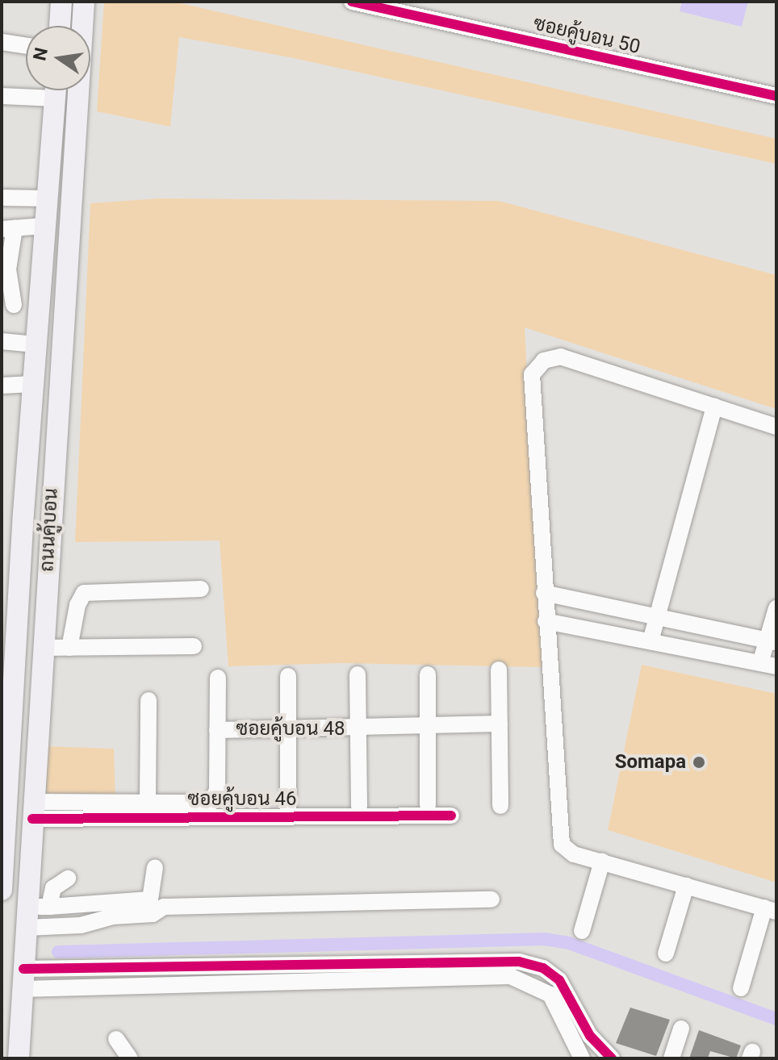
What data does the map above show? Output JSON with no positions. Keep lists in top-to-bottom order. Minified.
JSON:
{"streets":{"main road":["ถนนคู้บอน"],"street":["ซอยคู้บอน 50","ซอยคู้บอน 48","ซอยคู้บอน 46"]},"crossings":[["ถนนคู้บอน","ซอยคู้บอน 48"],["ถนนคู้บอน","ซอยคู้บอน 46"],["ซอยคู้บอน 48","ซอยคู้บอน 46"]],"places":["Somapa"],"north":"left"}
